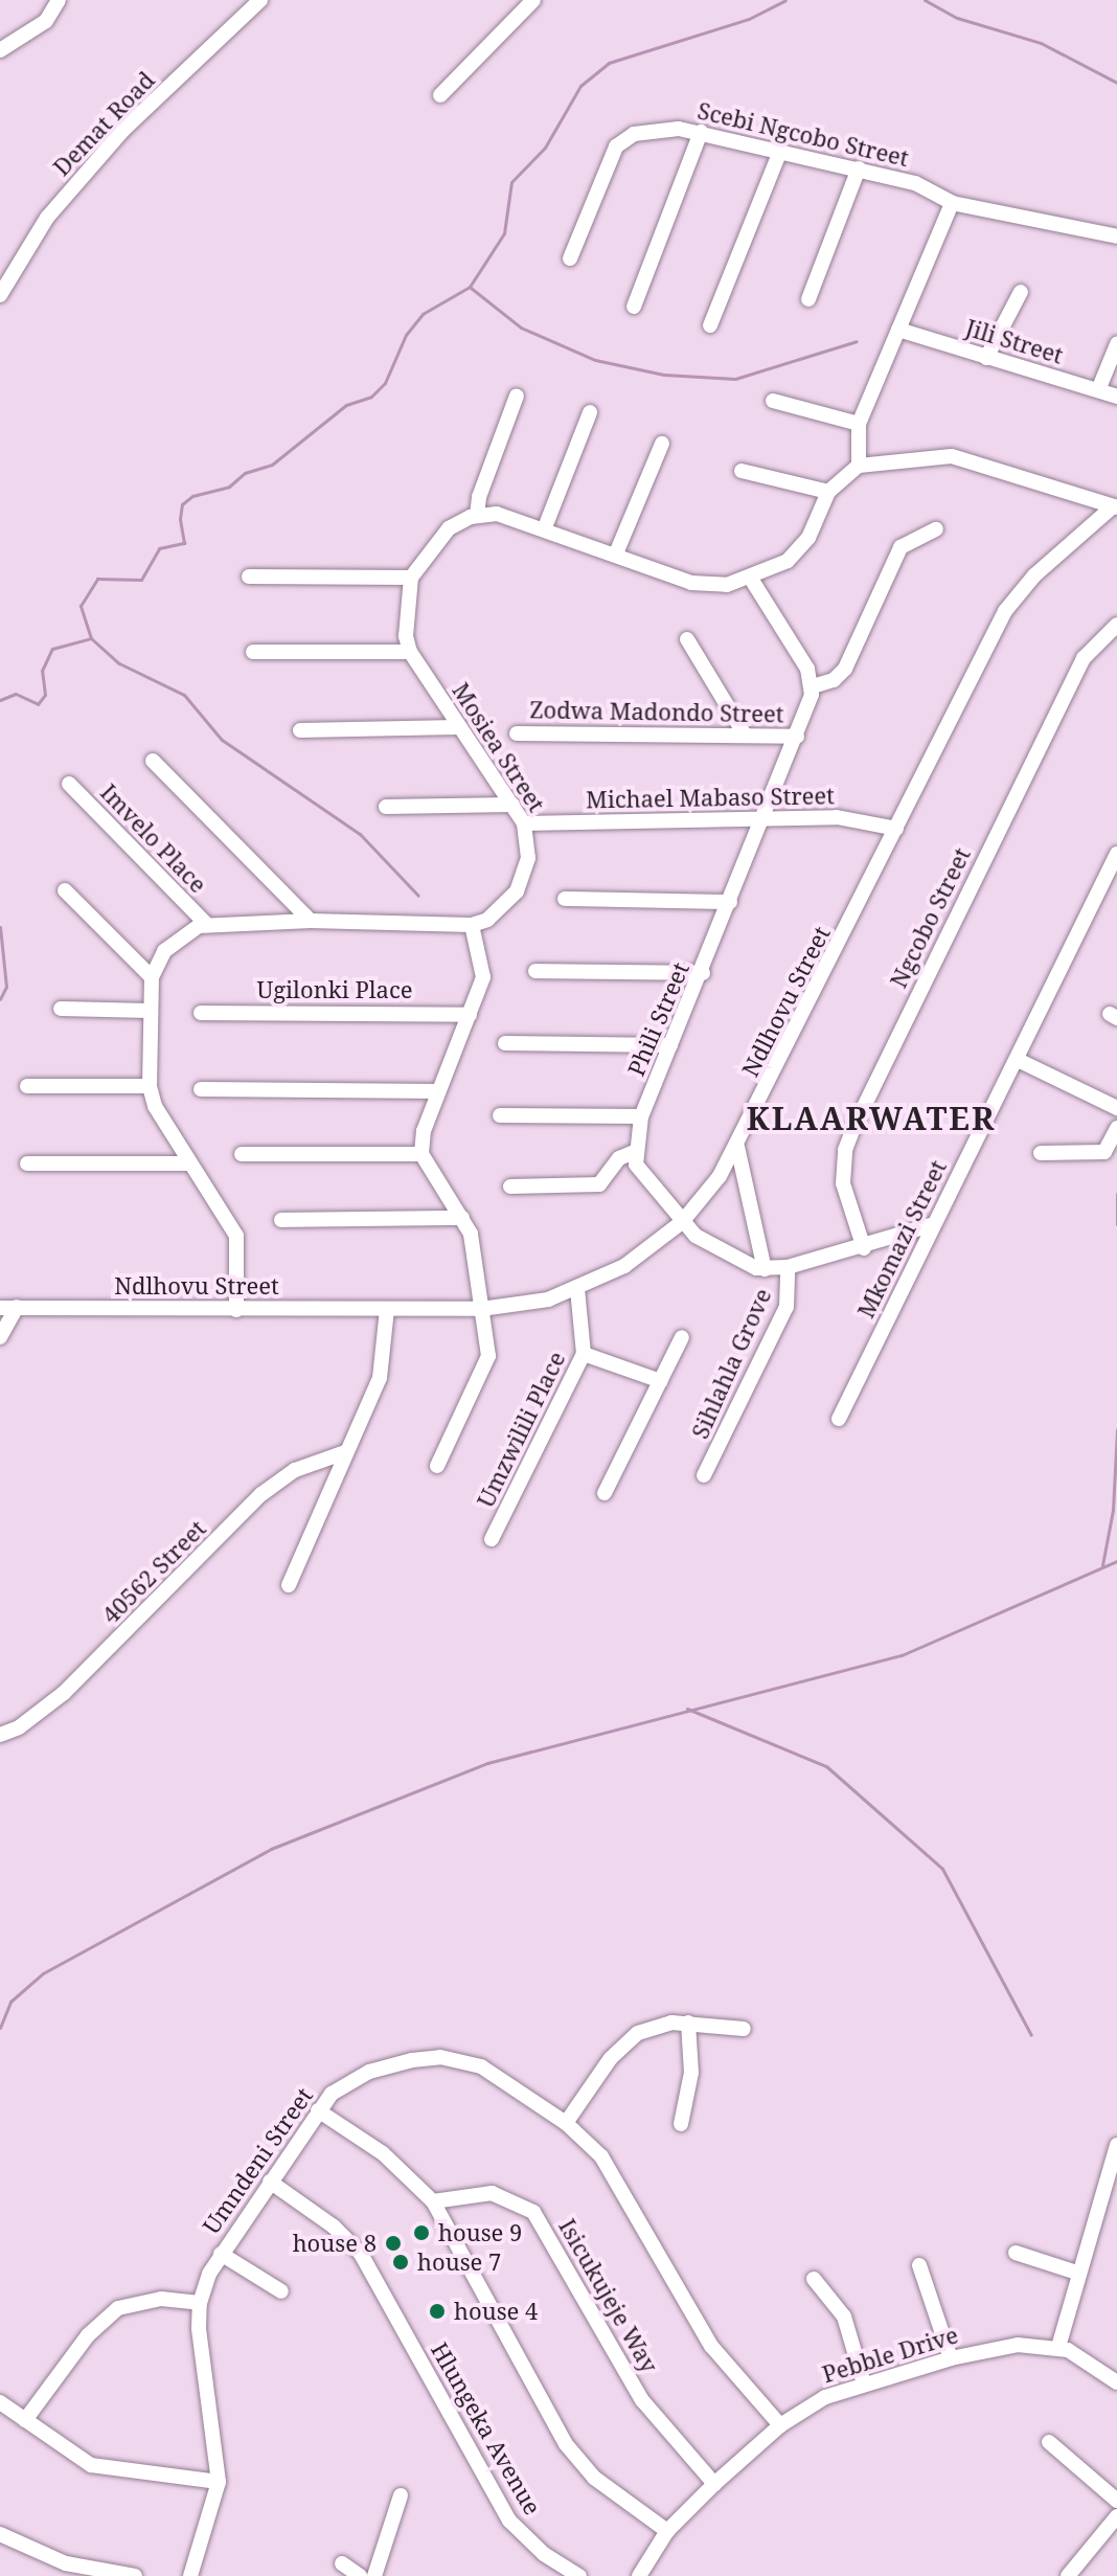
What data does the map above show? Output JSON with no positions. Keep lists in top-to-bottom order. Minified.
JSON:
{"streets":{"street":["Demat Road","Scebi Ngcobo Street","Jili Street","Zodwa Madondo Street","Mosiea Street","Michael Mabaso Street","Imvelo Place","Ngcobo Street","Ugilonki Place","Ndlhovu Street","Phili Street","Mkomazi Street","Sihlahla Grove","Umzwilili Place","40562 Street","Umndeni Street","Isicukujeje Way","Pebble Drive","Hlungeka Avenue"]},"crossings":[["Zodwa Madondo Street","Phili Street"],["Mosiea Street","Michael Mabaso Street"],["Michael Mabaso Street","Ndlhovu Street"],["Michael Mabaso Street","Phili Street"],["Ndlhovu Street","Umzwilili Place"],["Umndeni Street","Pebble Drive"],["Umndeni Street","Hlungeka Avenue"],["Isicukujeje Way","Pebble Drive"]],"districts":["KLAARWATER"],"places":["house 9","house 8","house 7","house 4"]}
